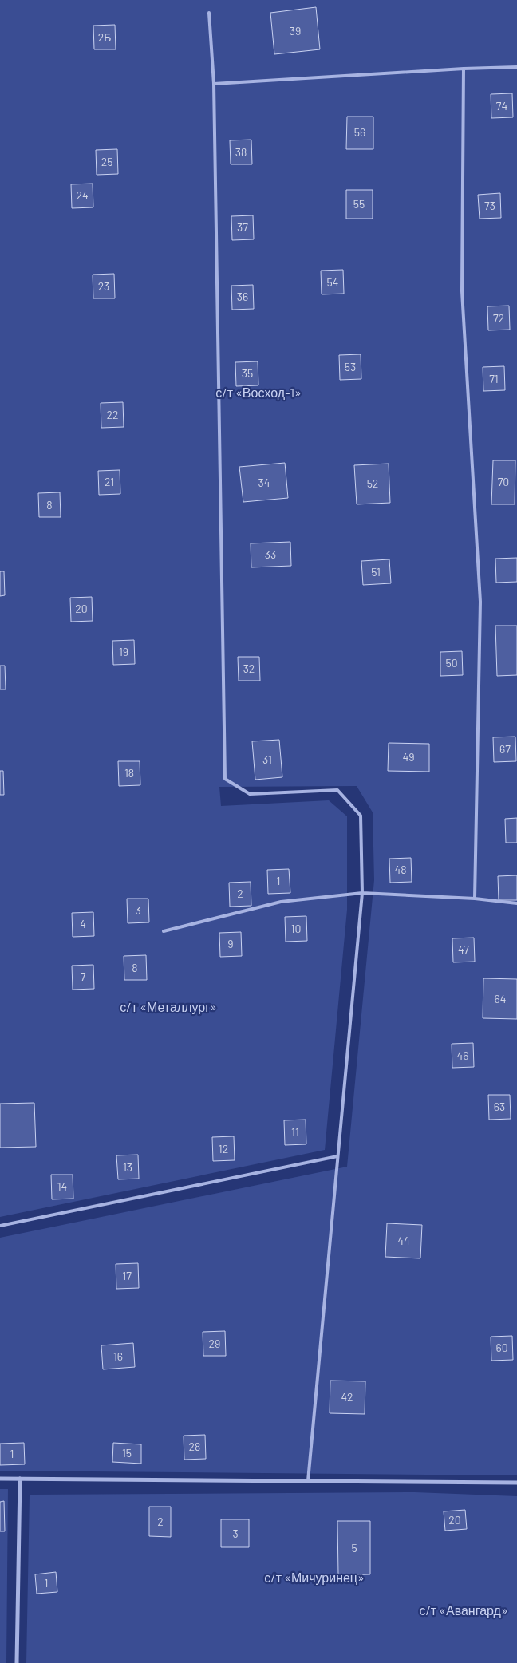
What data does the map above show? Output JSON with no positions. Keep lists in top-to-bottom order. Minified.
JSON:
{"parks":["с/т «Восход-1»","с/т «Металлург»","с/т «Мичуринец»","с/т «Авангард»"],"house_numbers":["39","2Б","74","56","38","25","24","55","73","37","54","23","36","72","53","35","71","22","21","70","34","52","8","33","51","20","19","50","32","67","49","31","18","48","1","2","3","4","10","9","47","8","7","64","46","63","11","12","13","14","44","17","29","60","16","42","28","15","1","20","2","3","5","1"]}
